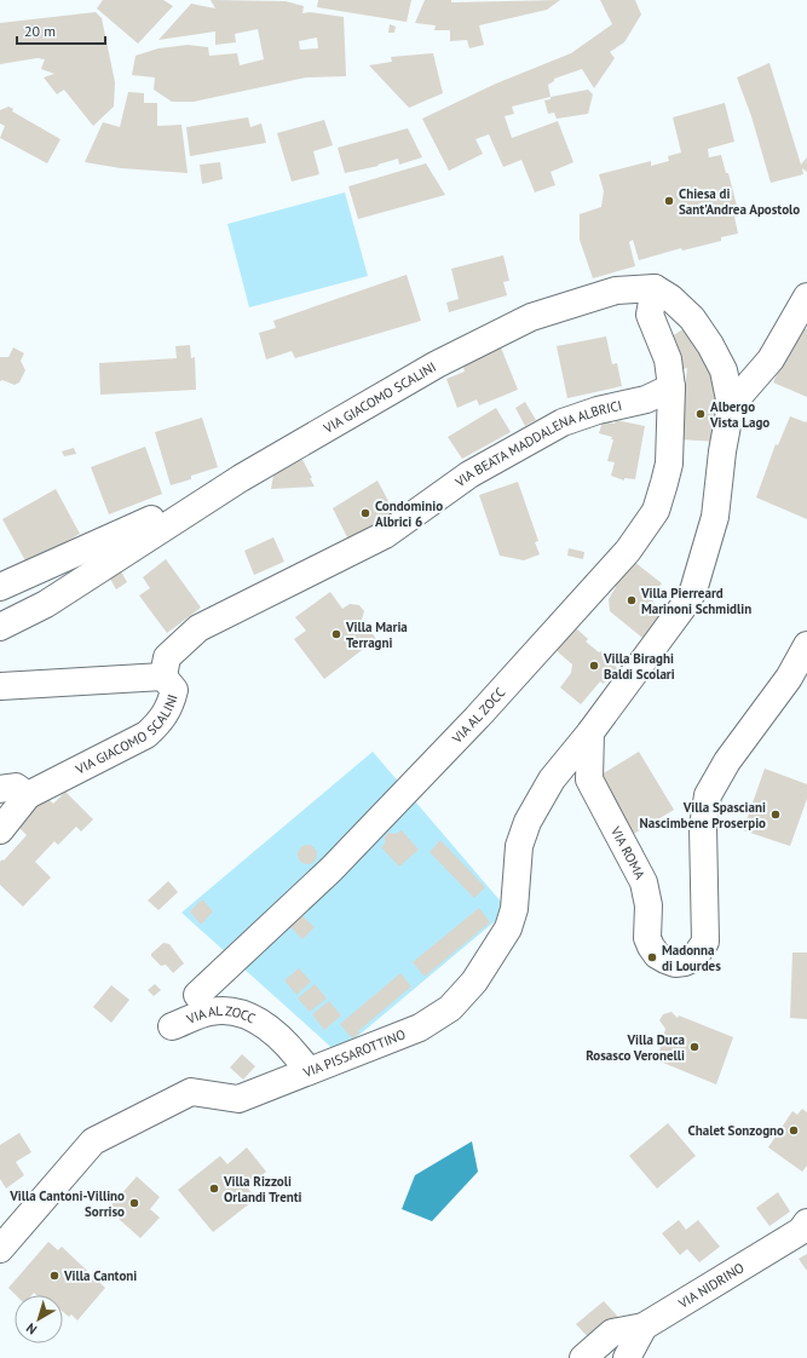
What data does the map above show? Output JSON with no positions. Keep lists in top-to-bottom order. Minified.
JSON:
{"streets":{"street":["VIA GIACOMO SCALINI","VIA BEATA MADDALENA ALBRICI","VIA AL ZOCC","VIA ROMA","VIA PISSAROTTINO","VIA NIDRINO"]},"crossings":[["VIA GIACOMO SCALINI","VIA BEATA MADDALENA ALBRICI"],["VIA BEATA MADDALENA ALBRICI","VIA AL ZOCC"],["VIA AL ZOCC","VIA PISSAROTTINO"],["VIA ROMA","VIA PISSAROTTINO"]],"places":["Chiesa di Sant'Andrea Apostolo","Albergo Vista Lago","Condominio Albrici 6","Villa Pierreard Marinoni Schmidlin","Villa Maria Terragni","Villa Biraghi Baldi Scolari","Villa Spasciani Nascimbene Proserpio","Madonna di Lourdes","Villa Duca Rosasco Veronelli","Chalet Sonzogno","Villa Rizzoli Orlandi Trenti","Villa Cantoni-Villino Sorriso","Villa Cantoni"],"scale_bar":"20 m","north":"bottom left"}
